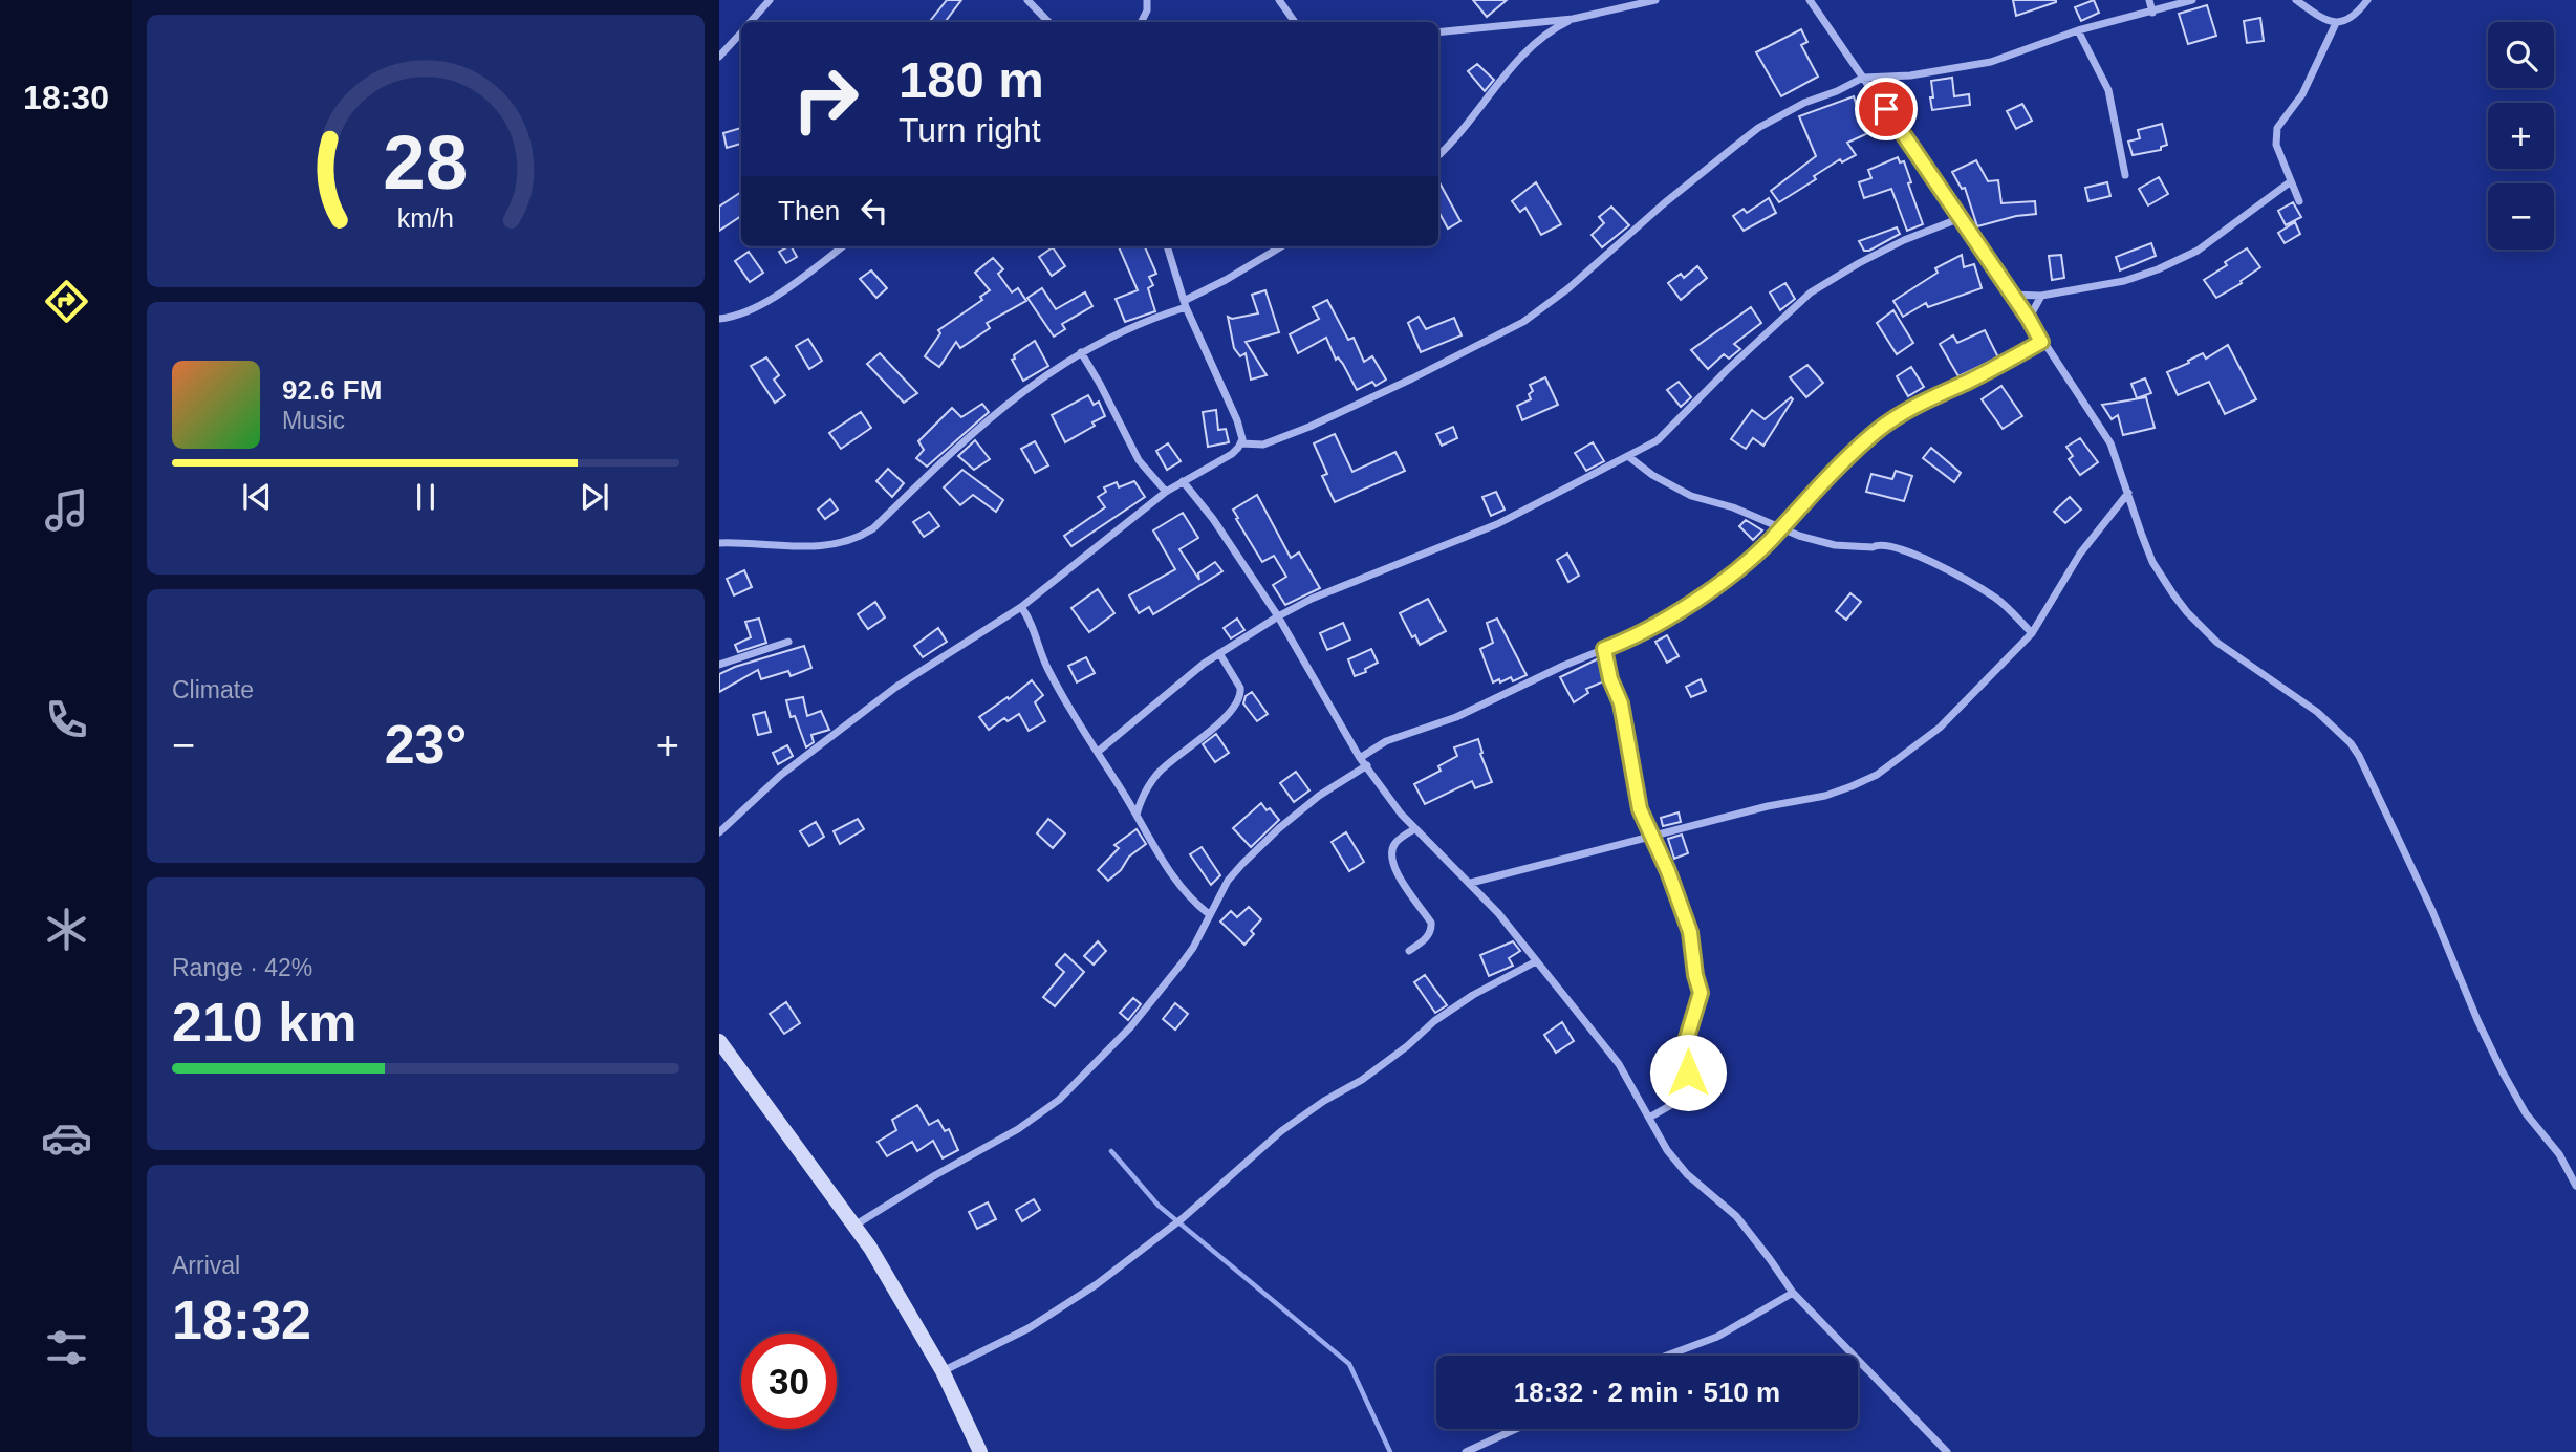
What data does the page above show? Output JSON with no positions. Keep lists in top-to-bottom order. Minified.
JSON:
{"page":{"tabs":"18:30","map_buttons":["+","−"],"turn":["180 m","Turn right"],"then":"Then","song":["92.6 FM","Music"],"tile":["Climate",["Range · 42%","210 km"],["Arrival","18:32"]],"heat":["−","23°","+"],"limit":"30","trip":"18:32 · 2 min · 510 m","gauge":["28","km/h"]}}
